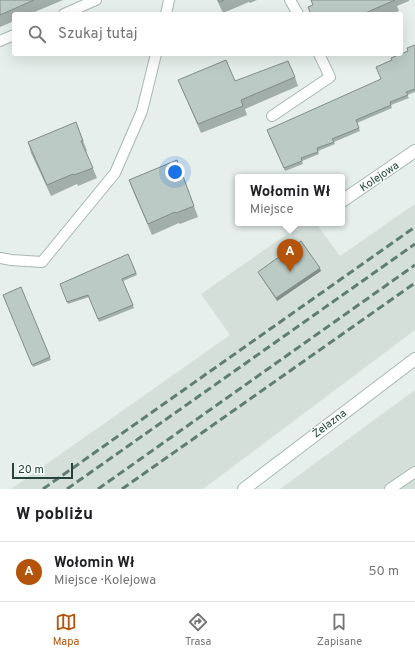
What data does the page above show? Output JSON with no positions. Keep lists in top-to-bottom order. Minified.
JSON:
{"streets":{"street":["Kolejowa","Żelazna"]},"scale_bar":"20 m","page":{"search":"Szukaj tutaj","popup":["Wołomin Wł","Miejsce"],"pins":"A","scale":"20 m","heading":"W pobliżu","list":[{"mark":"A","name":"Wołomin Wł","note":"Miejsce · Kolejowa","value":"50 m"}],"nav":["Mapa","Trasa","Zapisane"]}}
